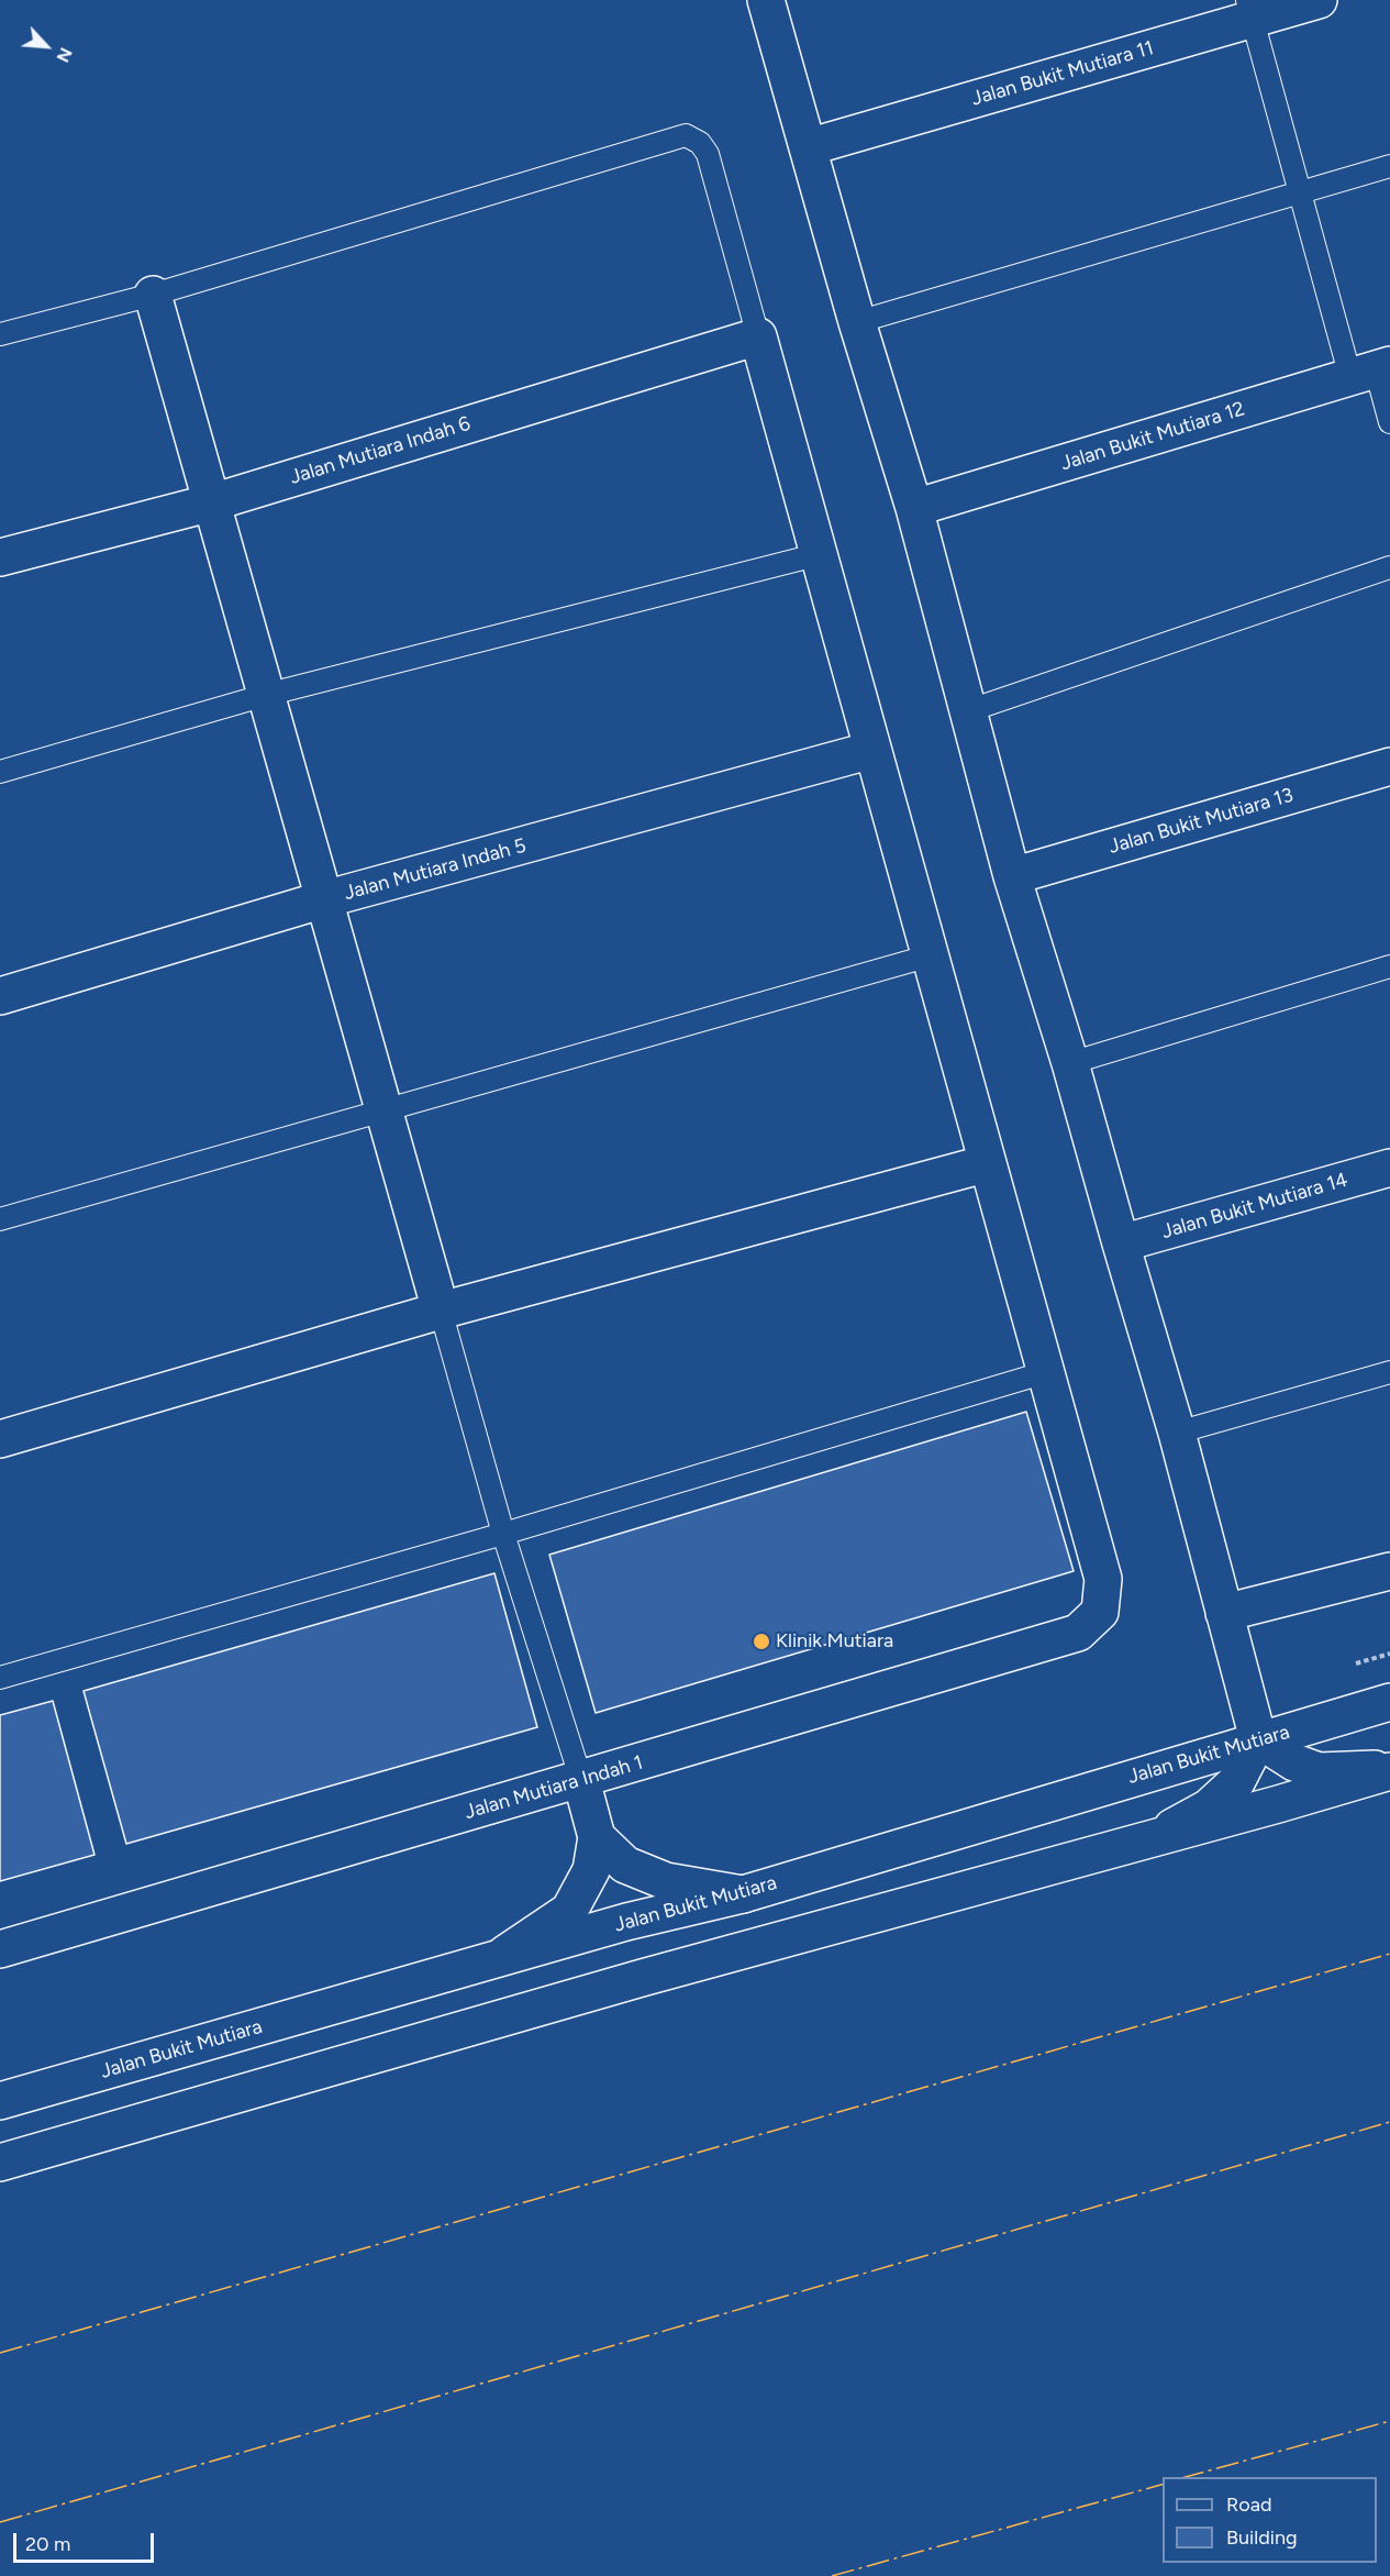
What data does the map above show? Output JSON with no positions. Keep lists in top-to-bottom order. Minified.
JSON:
{"streets":{"street":["Jalan Bukit Mutiara 11","Jalan Bukit Mutiara 12","Jalan Mutiara Indah 6","Jalan Bukit Mutiara 13","Jalan Mutiara Indah 5","Jalan Bukit Mutiara 14","Jalan Bukit Mutiara","Jalan Mutiara Indah 1"]},"places":["Klinik Mutiara"],"legend":["Road","Building"],"scale_bar":"20 m","north":"bottom right"}
